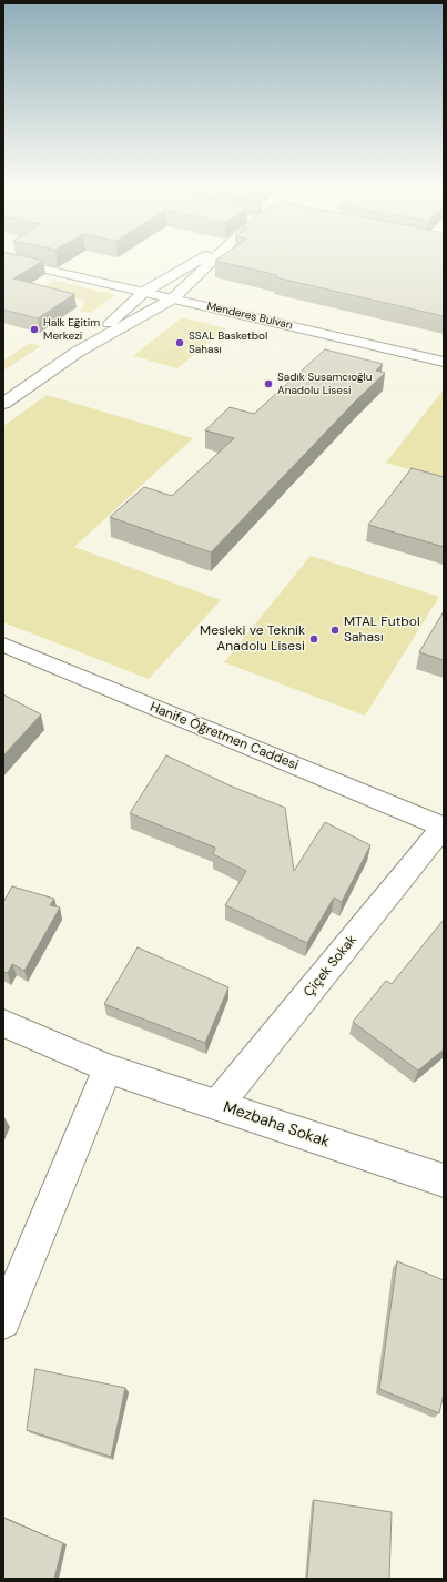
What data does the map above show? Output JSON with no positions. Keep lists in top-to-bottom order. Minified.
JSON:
{"streets":{"street":["Menderes Bulvarı","Hanife Öğretmen Caddesi","Çiçek Sokak","Mezbaha Sokak"]},"crossings":[["Hanife Öğretmen Caddesi","Çiçek Sokak"],["Çiçek Sokak","Mezbaha Sokak"]],"places":["Halk Eğitim Merkezi","SSAL Basketbol Sahası","Sadık Susamcıoğlu Anadolu Lisesi","MTAL Futbol Sahası","Mesleki ve Teknik Anadolu Lisesi"]}
